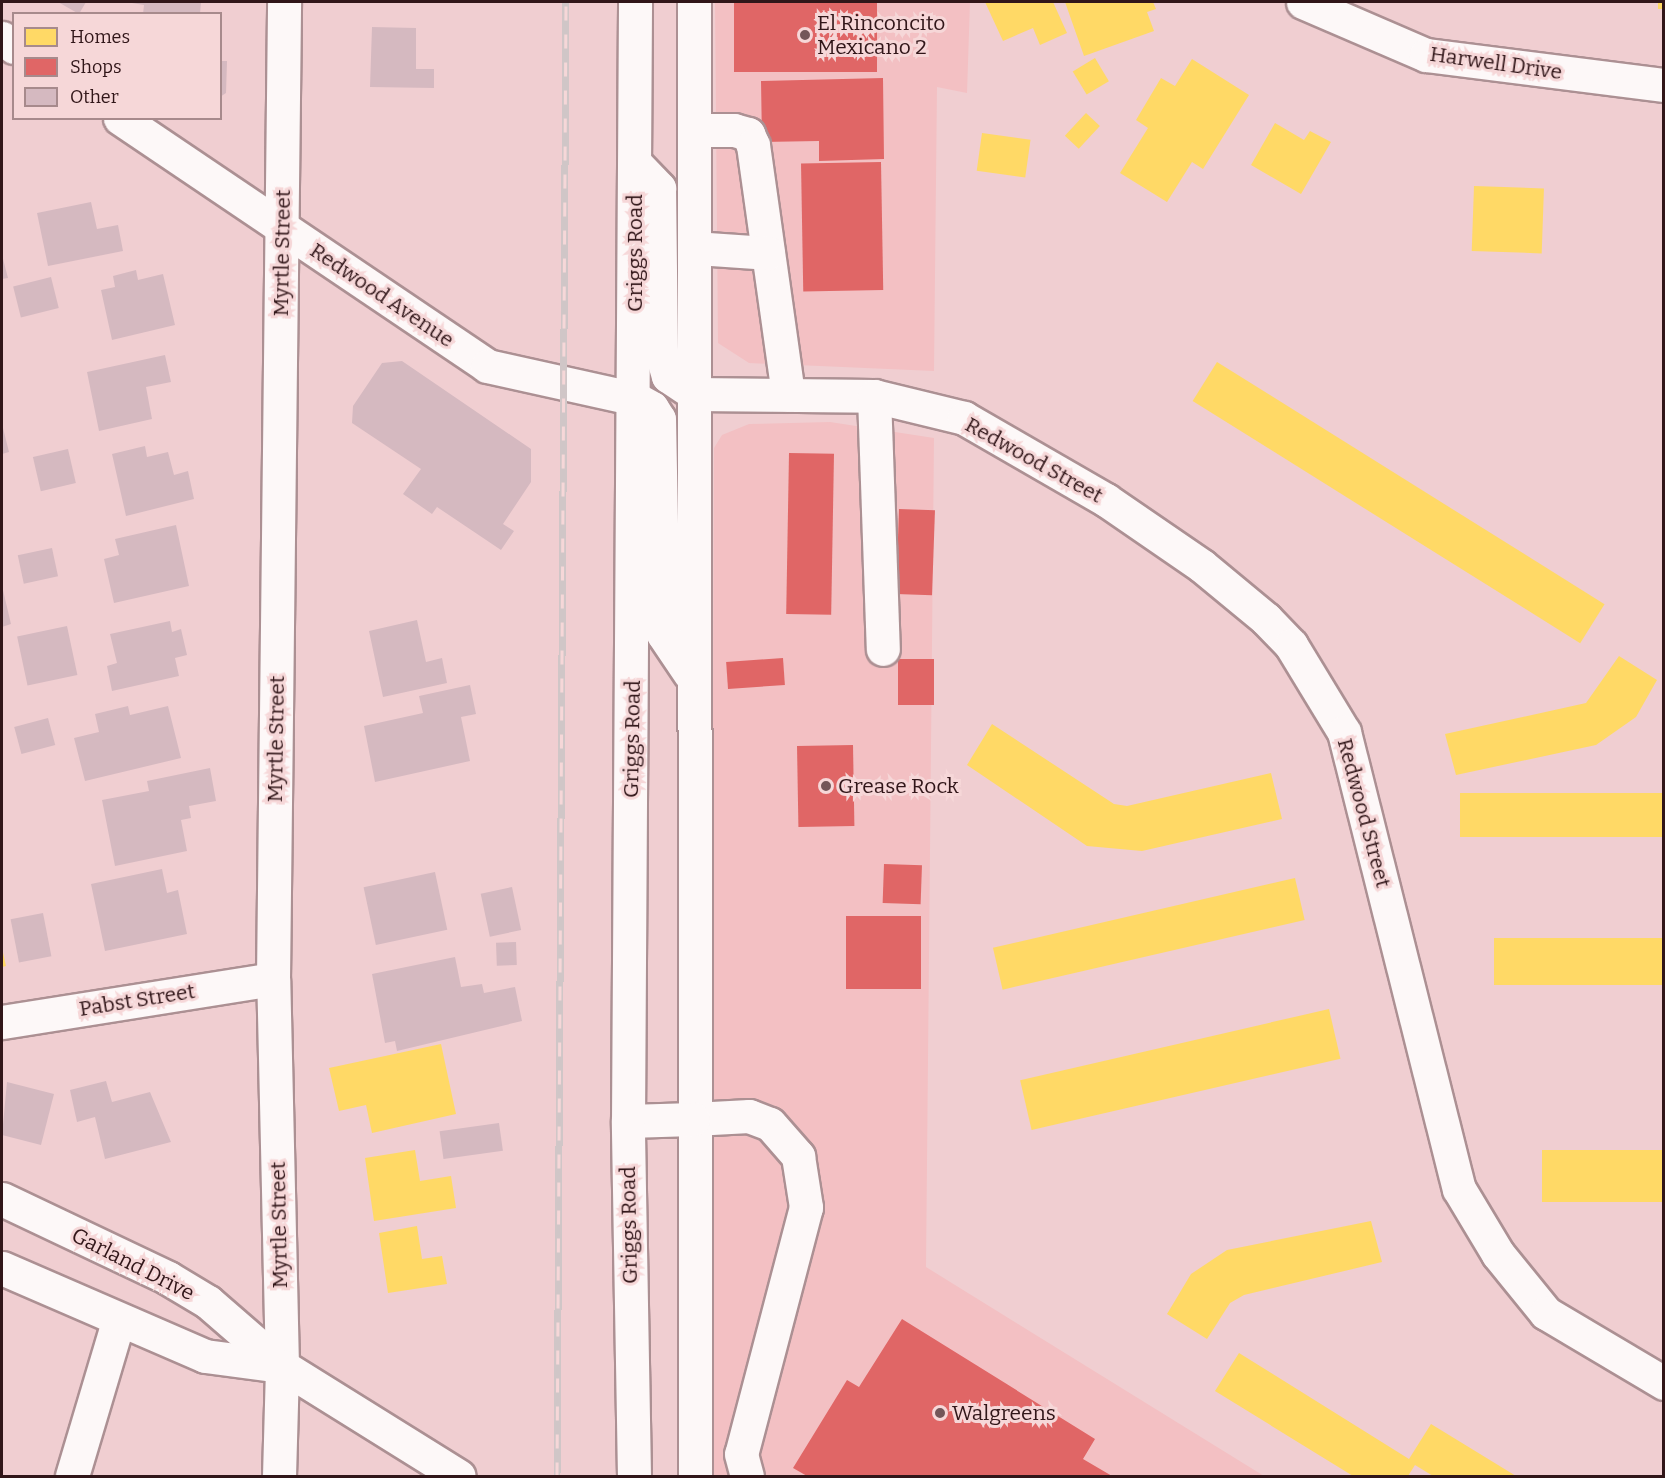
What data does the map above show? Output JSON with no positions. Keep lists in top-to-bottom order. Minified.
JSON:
{"streets":{"main road":["Harwell Drive","Myrtle Street","Griggs Road","Redwood Avenue","Redwood Street","Pabst Street","Garland Drive"]},"crossings":[["Myrtle Street","Redwood Avenue"],["Myrtle Street","Pabst Street"],["Myrtle Street","Garland Drive"],["Griggs Road","Redwood Avenue"]],"places":["El Rinconcito Mexicano 2","Grease Rock","Walgreens"],"legend":["Homes","Shops","Other"]}
